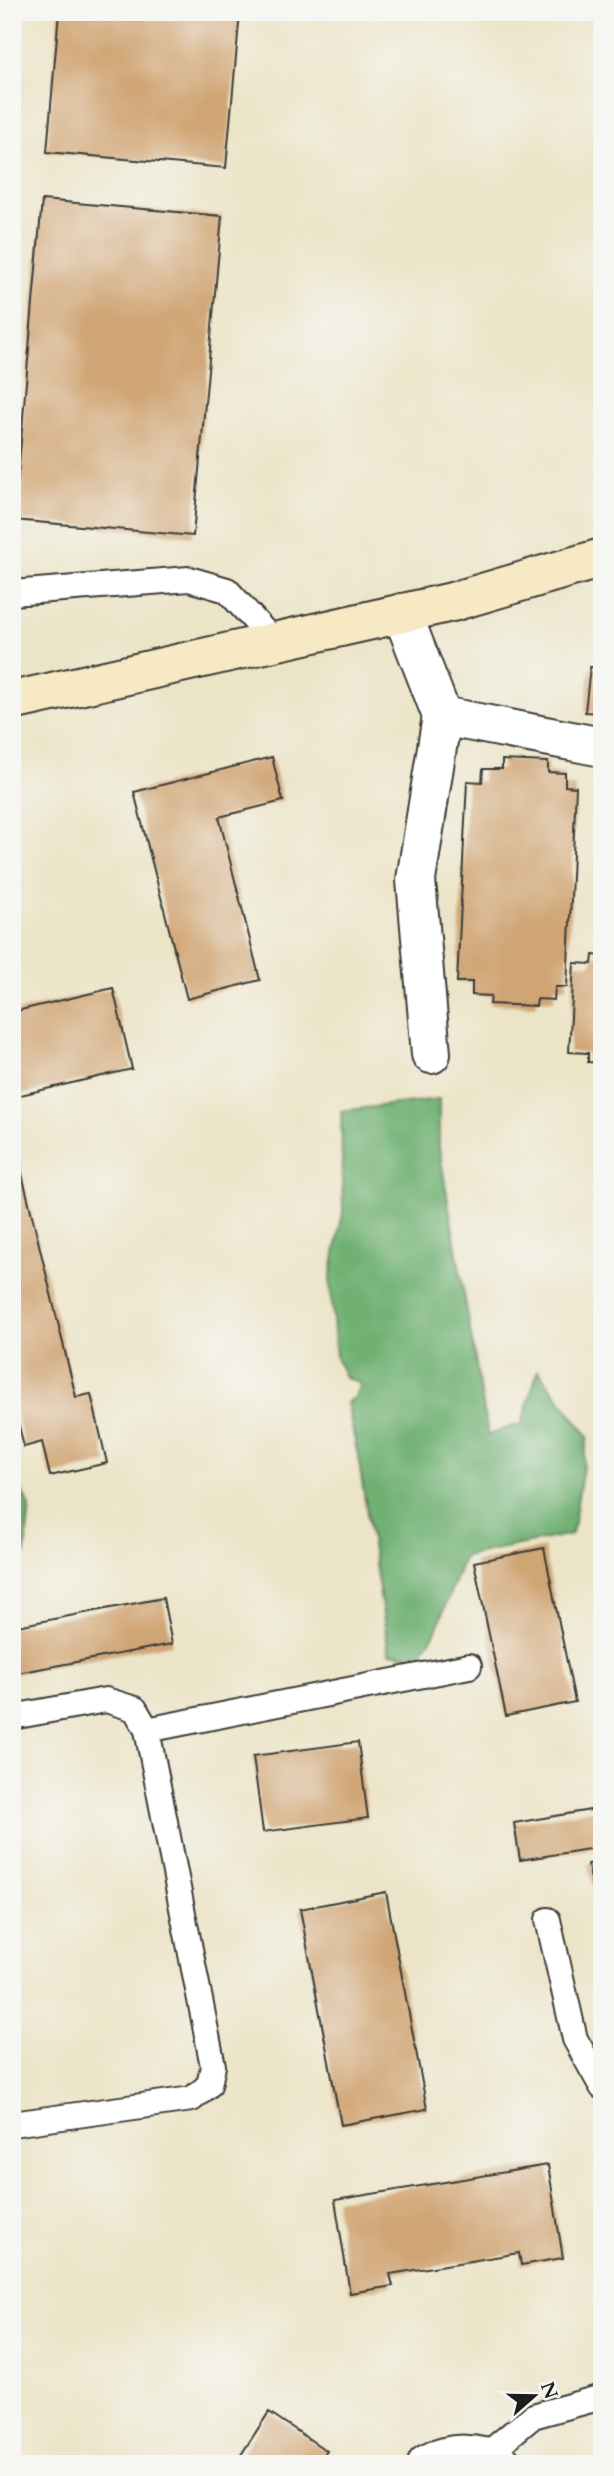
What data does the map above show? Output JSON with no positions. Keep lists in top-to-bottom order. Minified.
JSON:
{"north":"right"}
